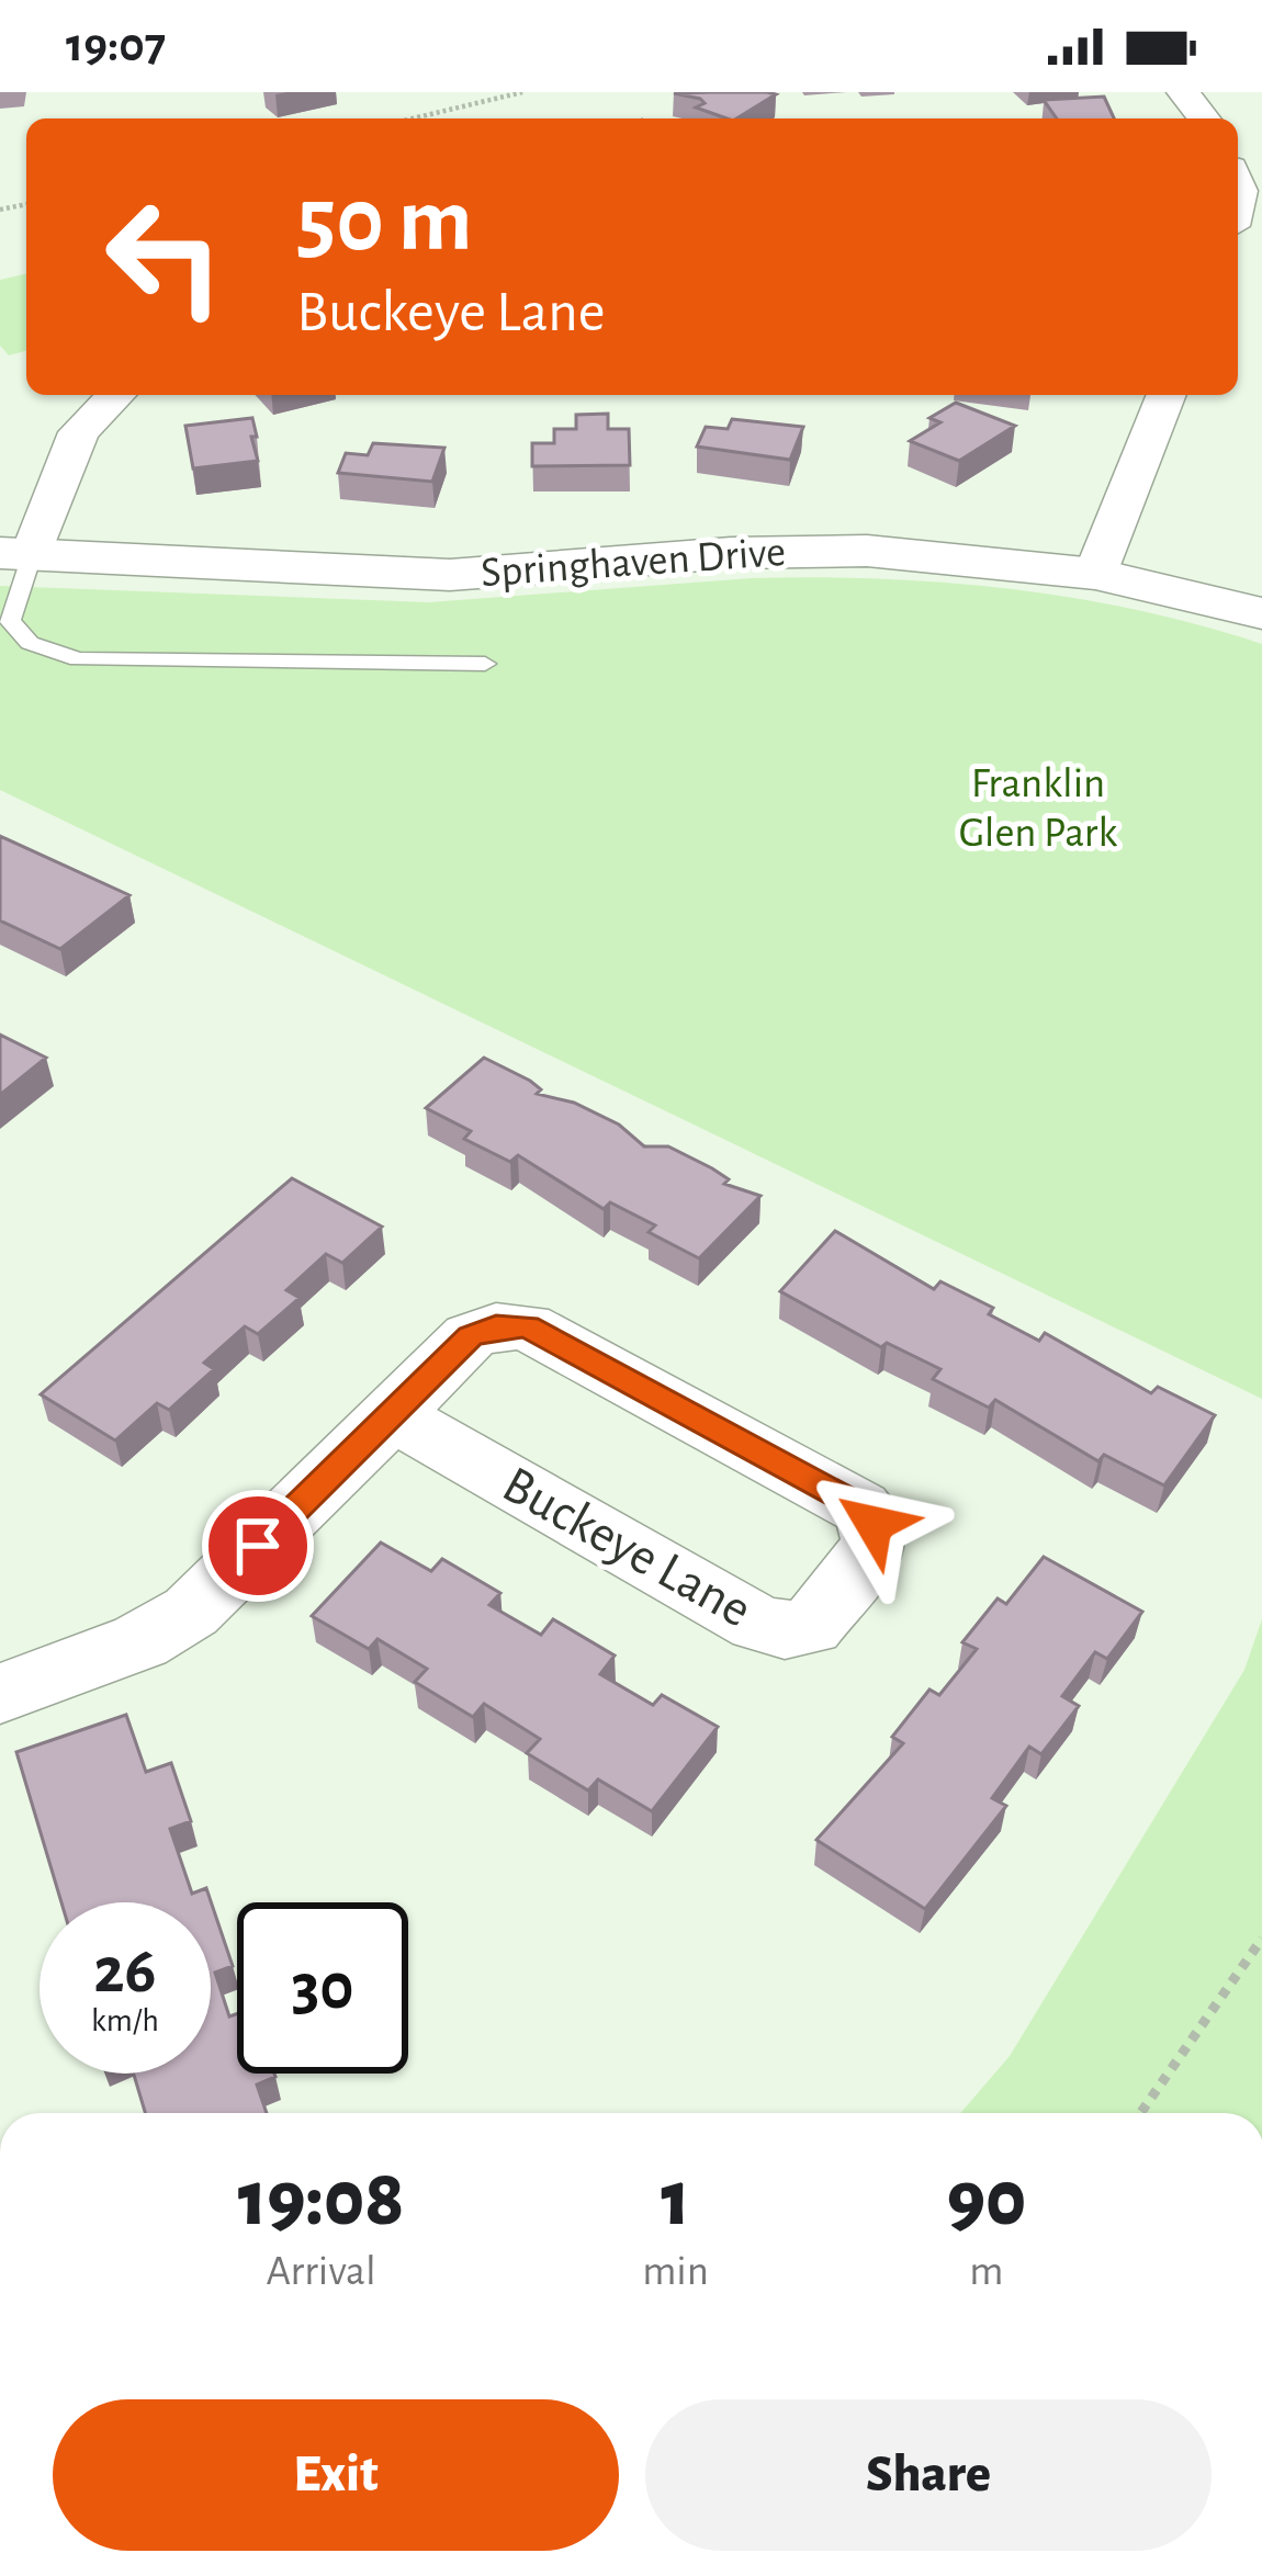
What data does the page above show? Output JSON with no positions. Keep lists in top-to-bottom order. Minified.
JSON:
{"streets":{"street":["Springhaven Drive","Buckeye Lane"]},"parks":["Franklin Glen Park"],"page":{"status":"19:07","turn":["50 m","Buckeye Lane"],"speed":"26 km/h","limit":"30","eta":["19:08","Arrival","1","min","90","m"],"buttons":["Exit","Share"]}}
